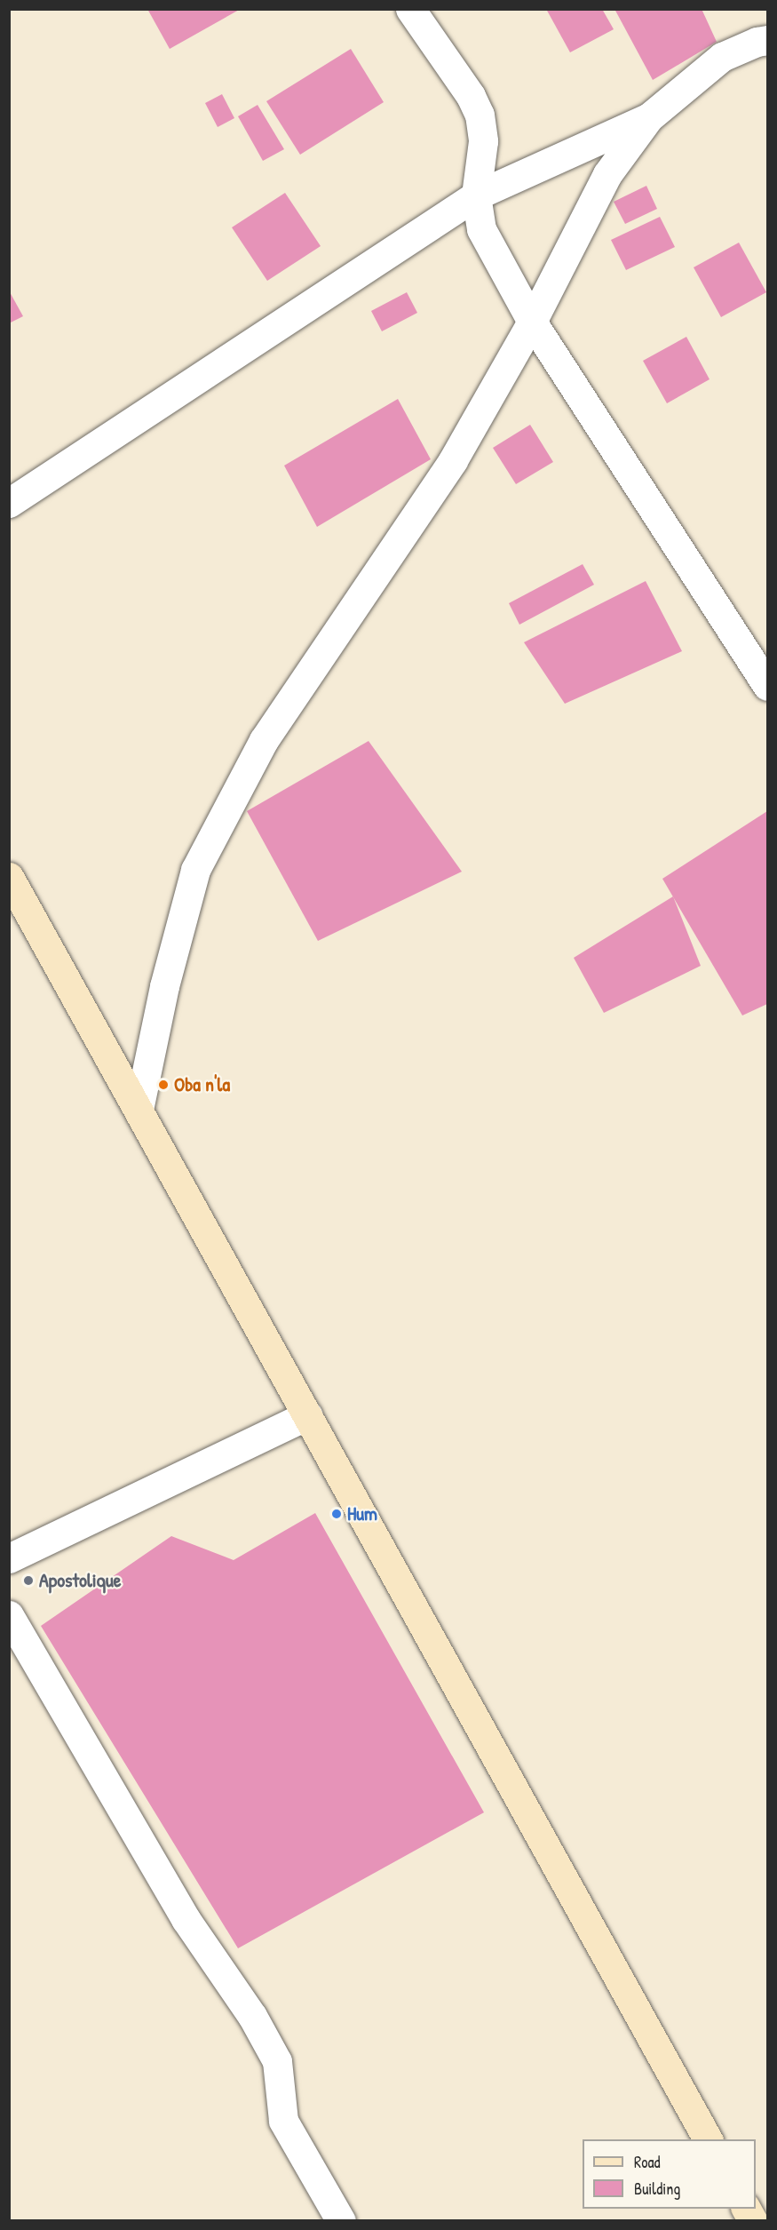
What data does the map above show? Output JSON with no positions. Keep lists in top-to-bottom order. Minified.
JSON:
{"places":["Oba n'la","Hum","Apostolique"],"legend":["Road","Building"]}
